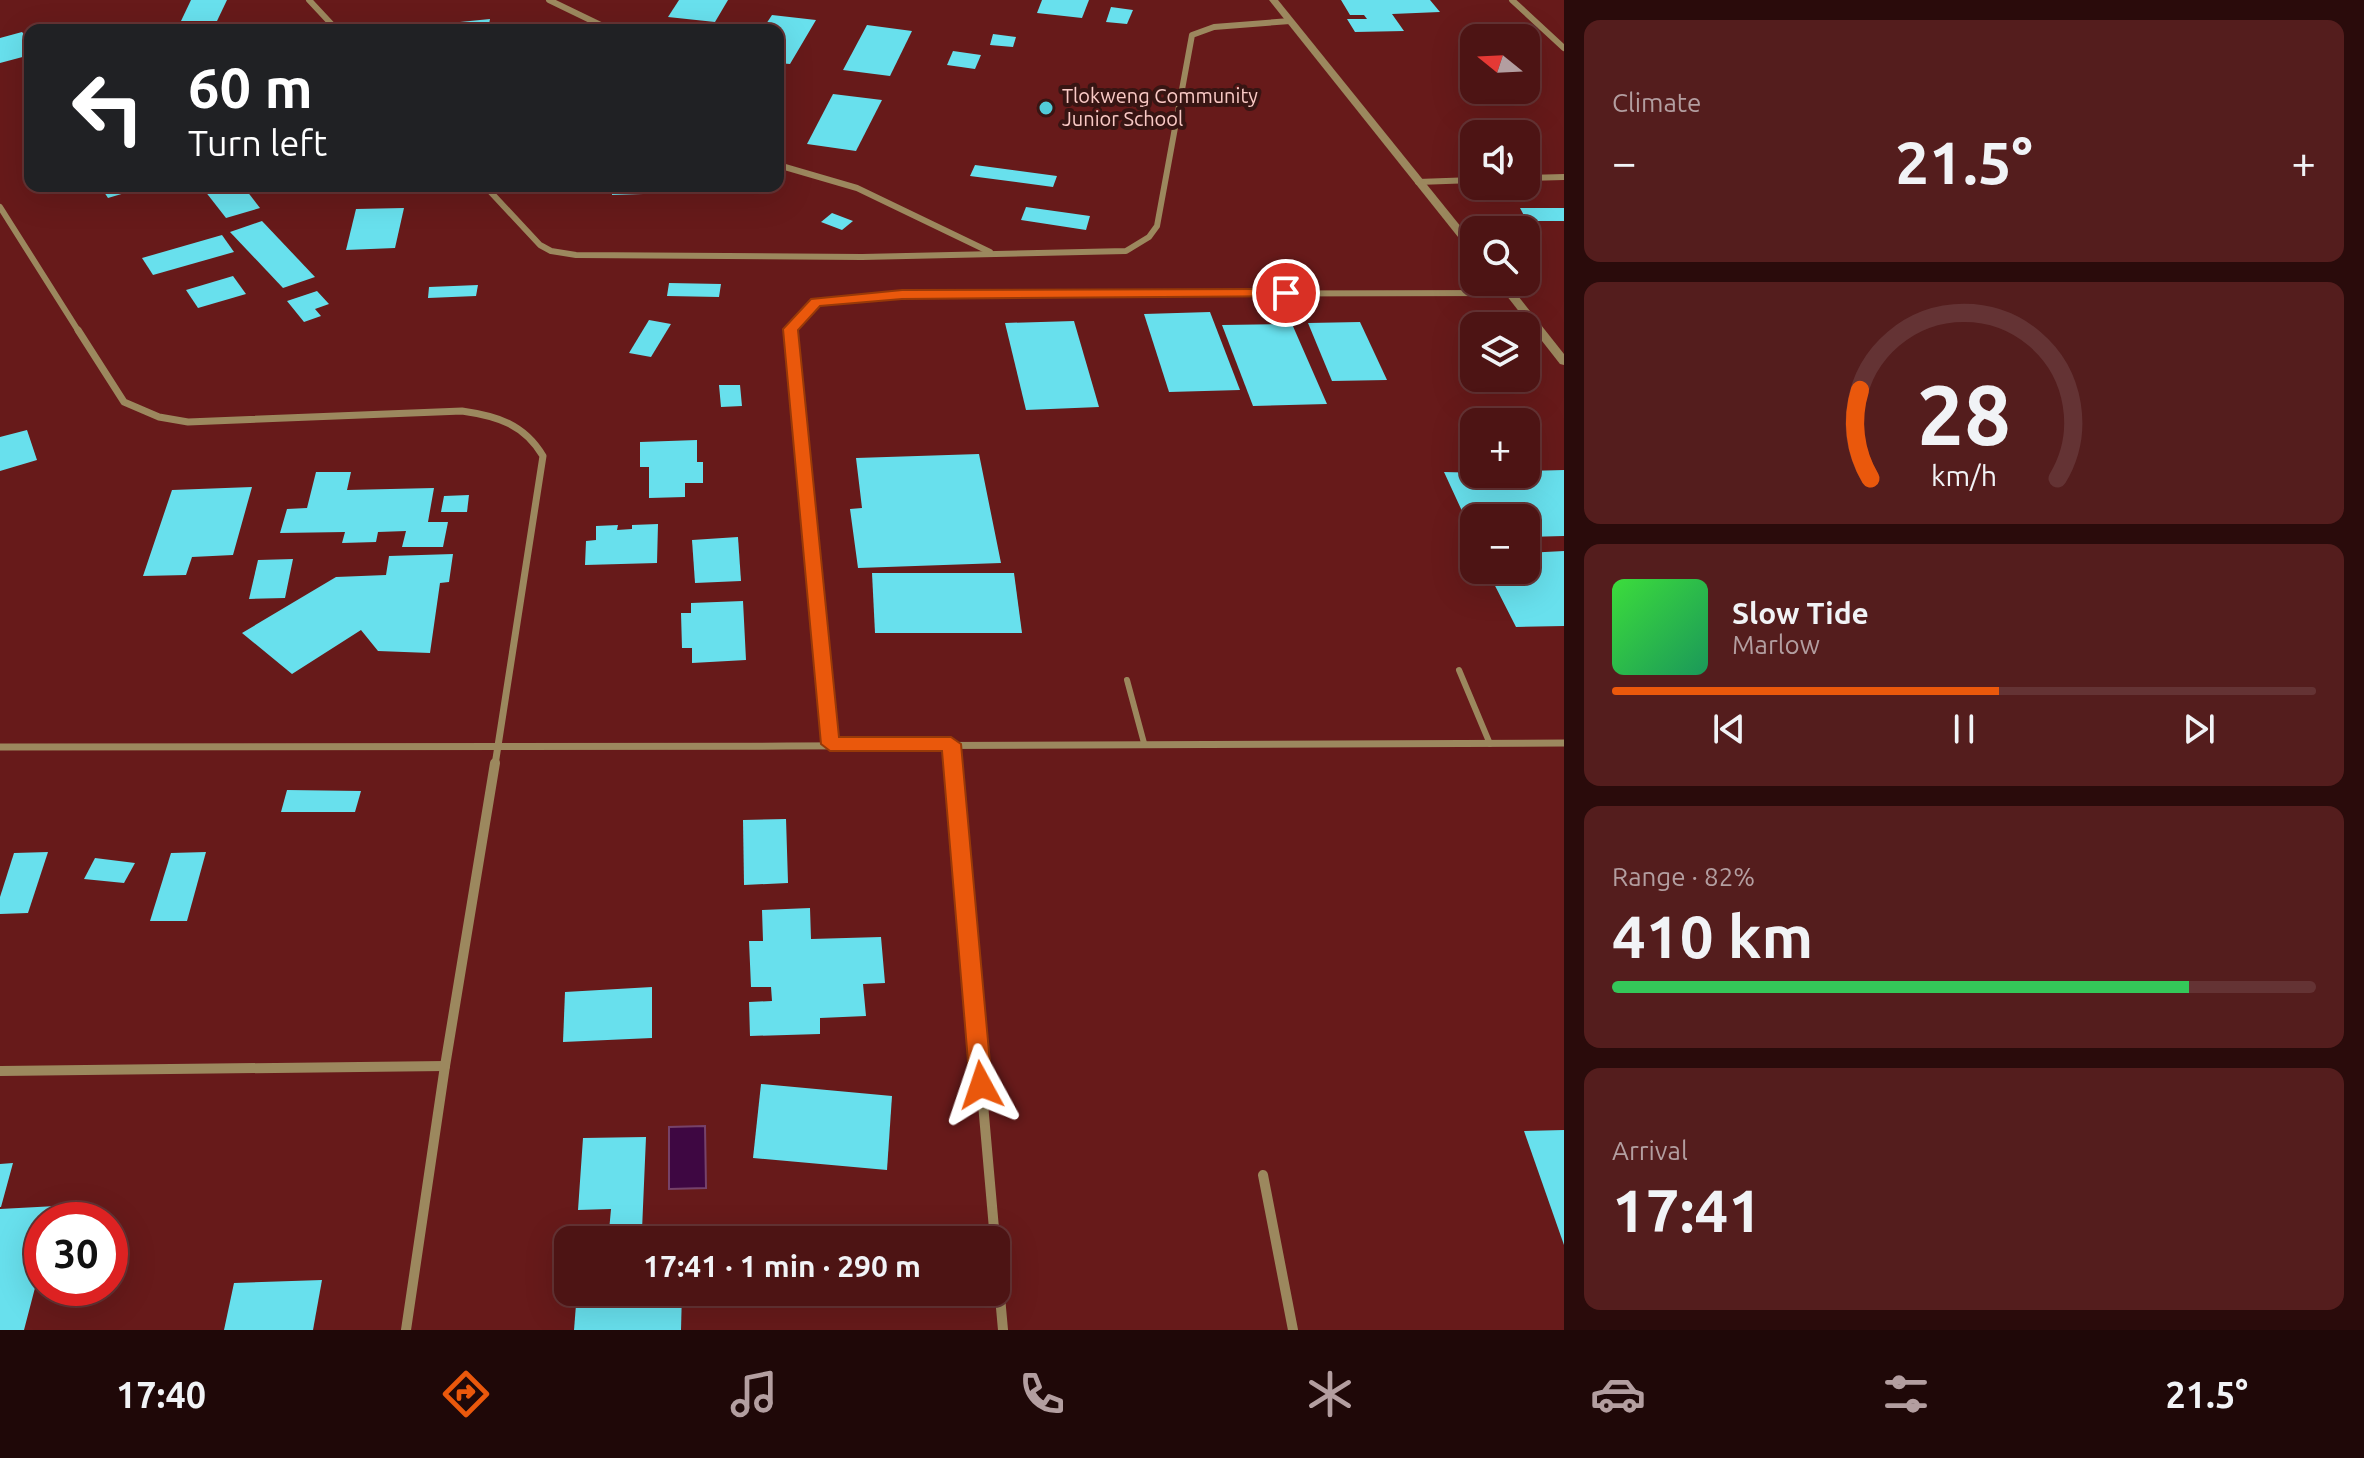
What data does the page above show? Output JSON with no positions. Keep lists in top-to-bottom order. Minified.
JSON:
{"places":["Tlokweng Community Junior School"],"north":"left","page":{"tile":["Climate",["Range · 82%","410 km"],["Arrival","17:41"]],"map_buttons":["+","−"],"turn":["60 m","Turn left"],"heat":["−","21.5°","+"],"song":["Slow Tide","Marlow"],"limit":"30","trip":"17:41 · 1 min · 290 m","tabs":["17:40","21.5°"],"gauge":["28","km/h"]}}
